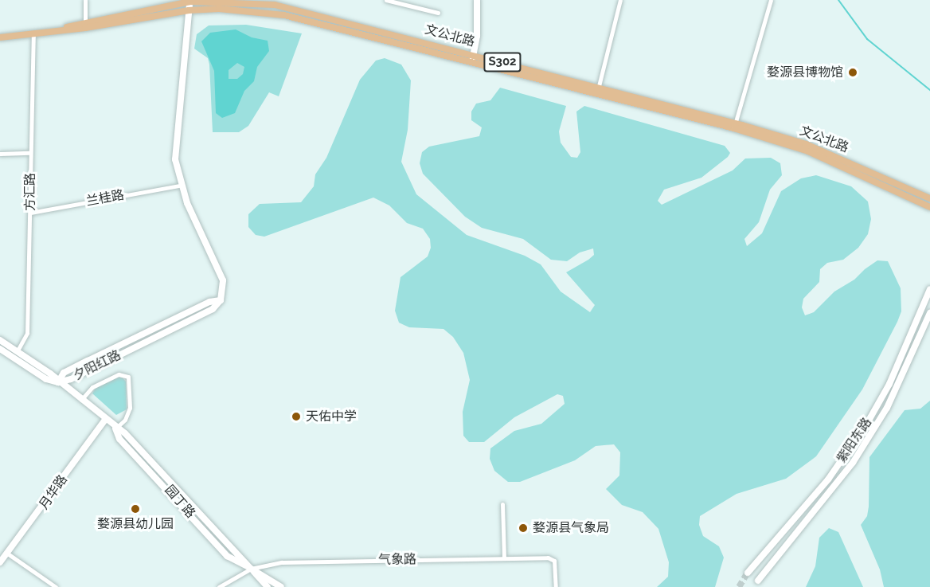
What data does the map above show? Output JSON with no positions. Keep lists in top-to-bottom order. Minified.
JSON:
{"streets":{"main road":["文公北路","S302","夕阳红路","紫阳东路","月华路","园丁路"],"street":["方汇路","兰桂路","气象路"]},"crossings":[["文公北路","方汇路"],["文公北路","夕阳红路"],["方汇路","兰桂路"],["方汇路","园丁路"],["兰桂路","夕阳红路"],["夕阳红路","园丁路"],["月华路","园丁路"],["园丁路","气象路"]],"places":["婺源县博物馆","天佑中学","婺源县幼儿园","婺源县气象局"]}
